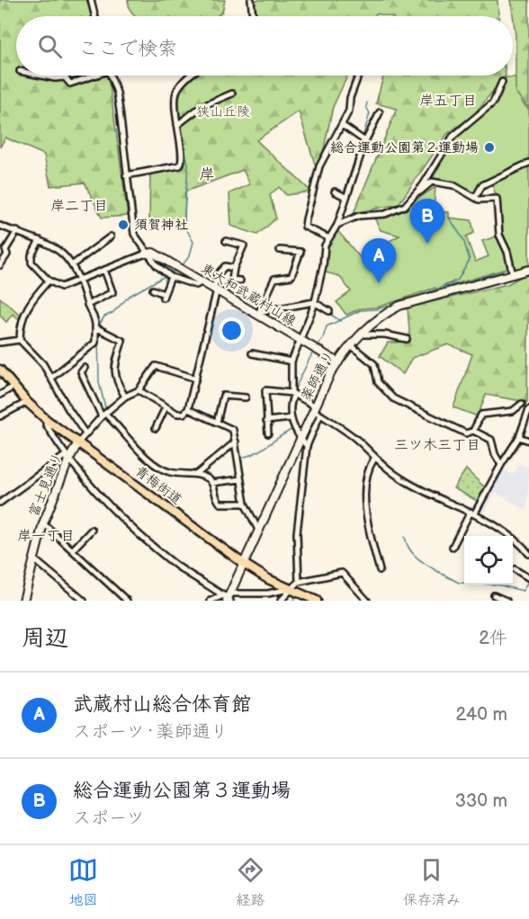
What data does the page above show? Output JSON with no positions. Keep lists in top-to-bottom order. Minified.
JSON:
{"streets":{"main road":["青梅街道"],"street":["東大和武蔵村山線","薬師通り","富士見通り"]},"crossings":[["東大和武蔵村山線","薬師通り"],["薬師通り","青梅街道"],["富士見通り","青梅街道"]],"districts":["岸五丁目","岸","岸二丁目","三ツ木三丁目","岸一丁目"],"parks":["狭山丘陵"],"places":["総合運動公園第２運動場","須賀神社"],"page":{"search":"ここで検索","pins":["B","A"],"heading":["周辺","2件"],"list":[{"mark":"A","name":"武蔵村山総合体育館","note":"スポーツ · 薬師通り","value":"240 m"},{"mark":"B","name":"総合運動公園第３運動場","note":"スポーツ","value":"330 m"}],"nav":["地図","経路","保存済み"]}}
